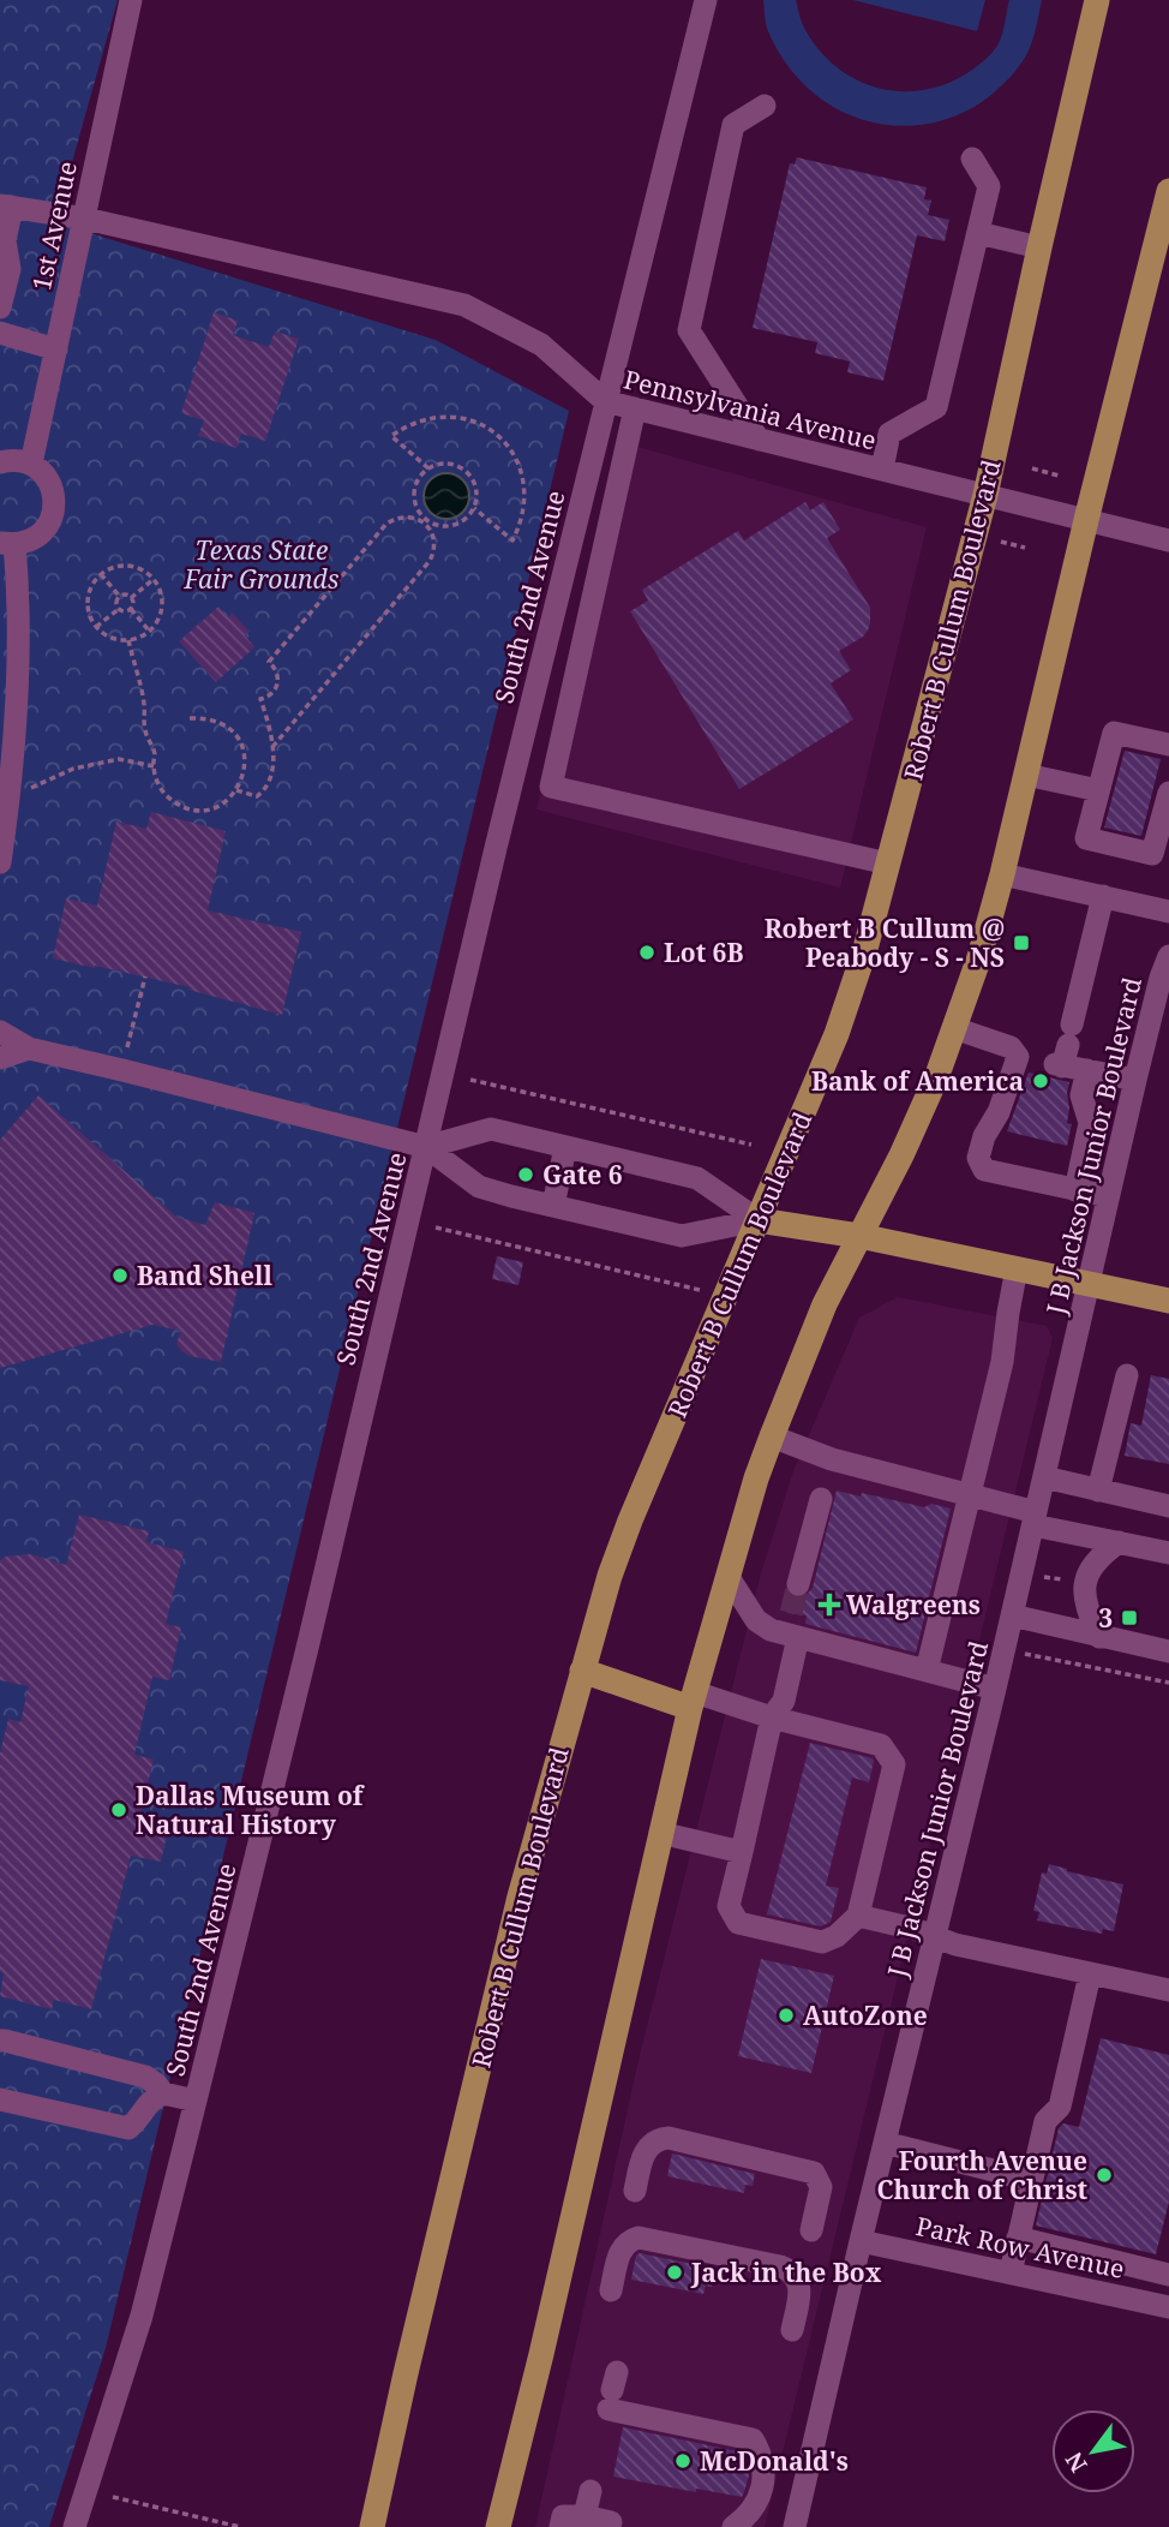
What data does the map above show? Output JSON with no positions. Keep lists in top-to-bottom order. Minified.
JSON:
{"streets":{"main road":["Robert B Cullum Boulevard"],"street":["1st Avenue","Pennsylvania Avenue","South 2nd Avenue","J B Jackson Junior Boulevard","Park Row Avenue"]},"crossings":[["1st Avenue","Pennsylvania Avenue"],["Pennsylvania Avenue","South 2nd Avenue"],["Pennsylvania Avenue","Robert B Cullum Boulevard"],["J B Jackson Junior Boulevard","Park Row Avenue"]],"parks":["Texas State Fair Grounds"],"places":{"transit":["Robert B Cullum @ Peabody - S - NS","3"],"other":["Lot 6B","Bank of America","Gate 6","Band Shell","Dallas Museum of Natural History","AutoZone","Fourth Avenue Church of Christ","Jack in the Box","McDonald's"],"health":["Walgreens"]},"north":"bottom left"}
